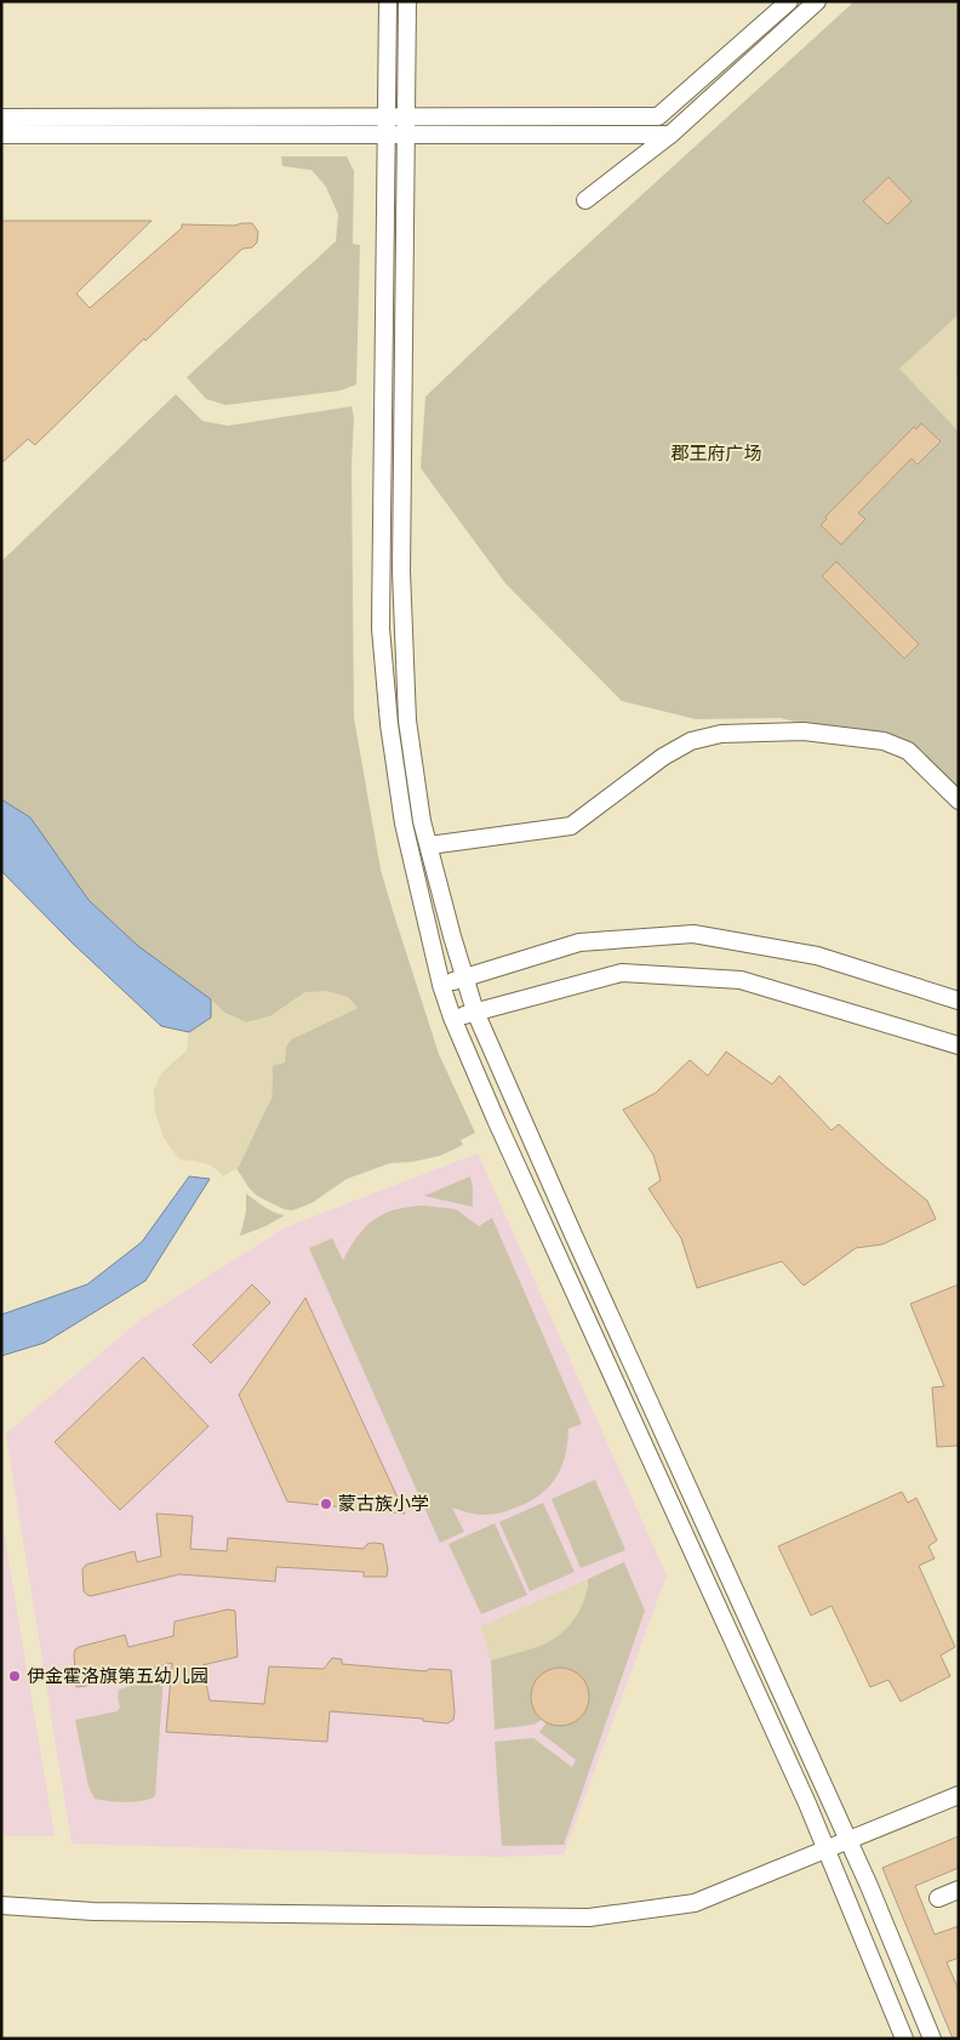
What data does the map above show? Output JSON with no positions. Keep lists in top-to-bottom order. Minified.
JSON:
{"parks":["郡王府广场"],"places":["蒙古族小学","伊金霍洛旗第五幼儿园"]}
